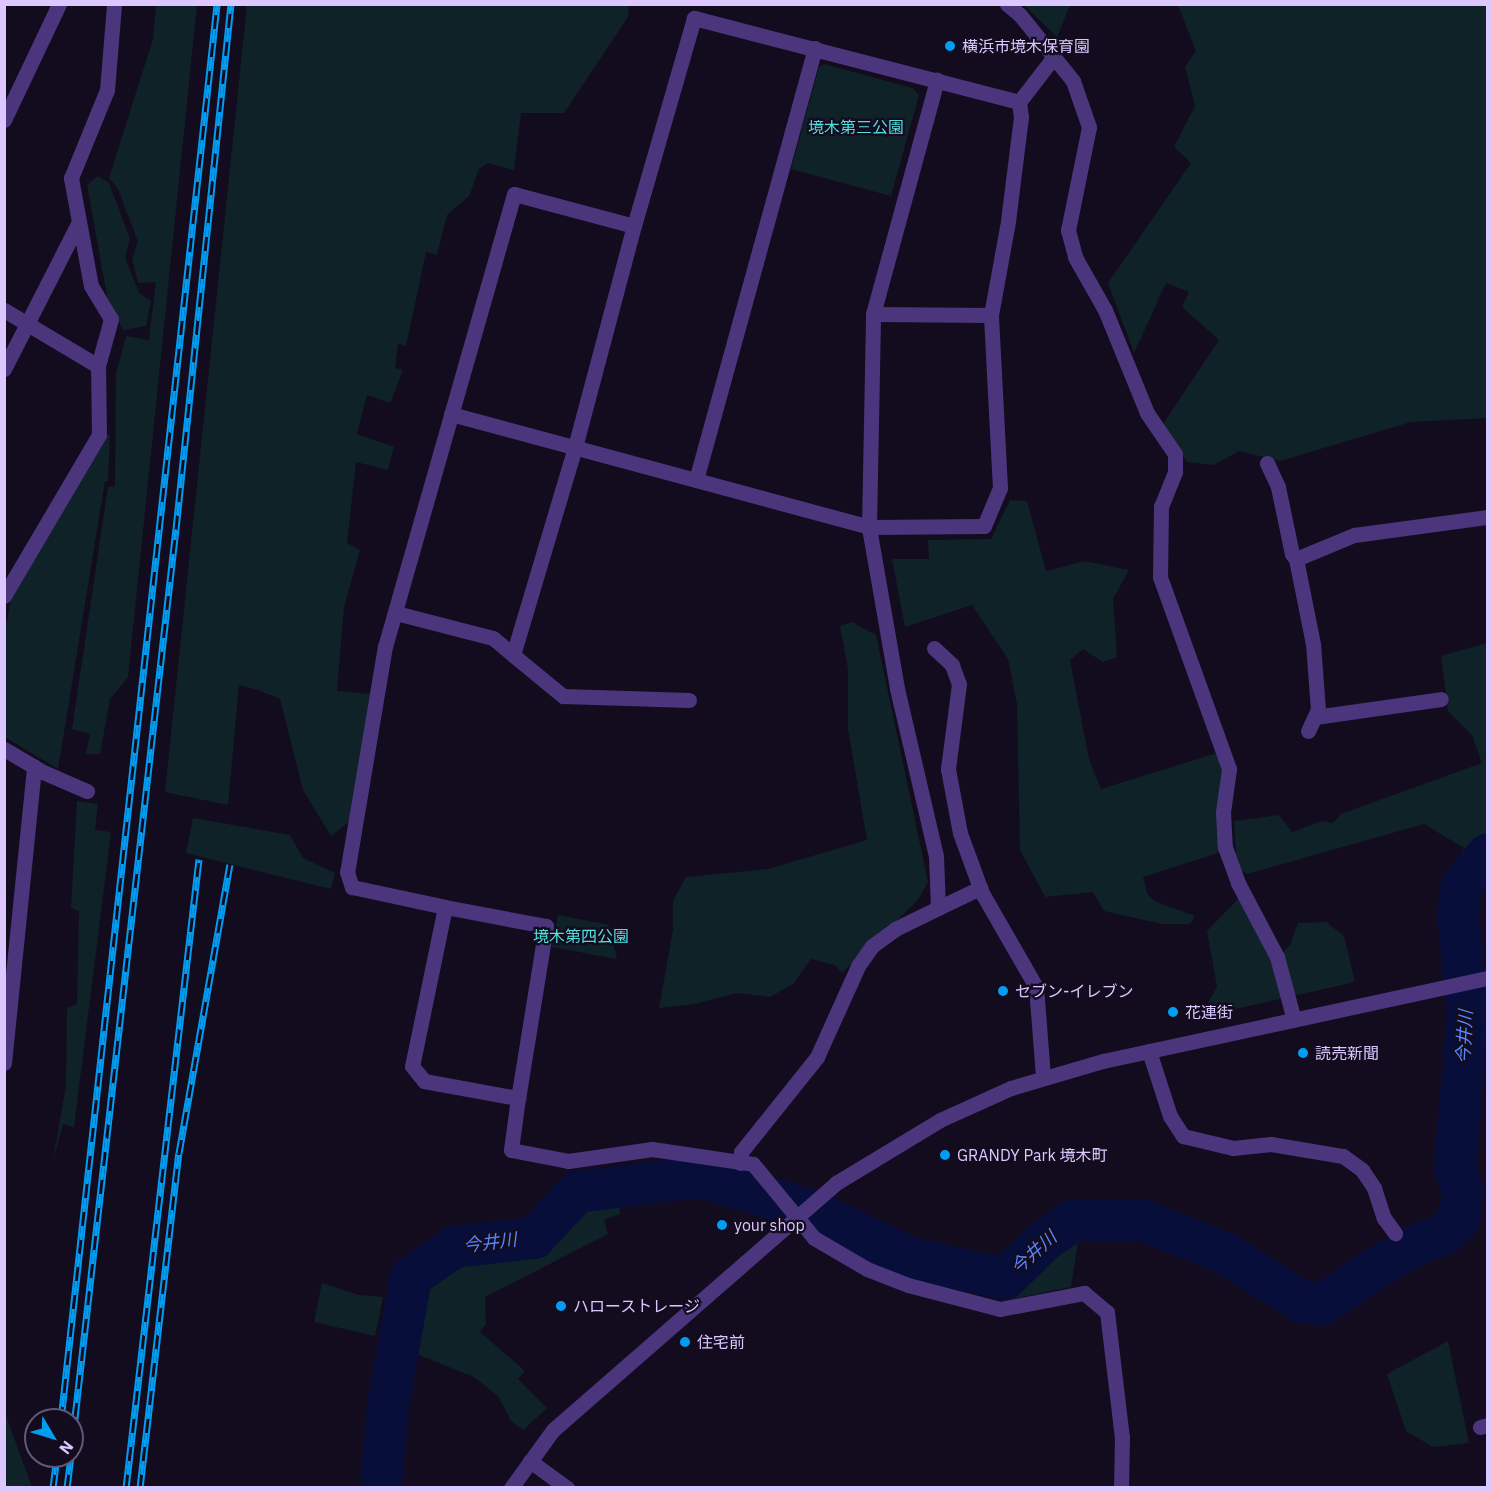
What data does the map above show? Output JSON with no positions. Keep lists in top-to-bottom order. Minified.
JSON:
{"water":["今井川"],"parks":["境木第三公園","境木第四公園"],"places":["横浜市境木保育園","セブン-イレブン","花連街","読売新聞","GRANDY Park 境木町","your shop","ハローストレージ","住宅前"],"north":"bottom right"}
